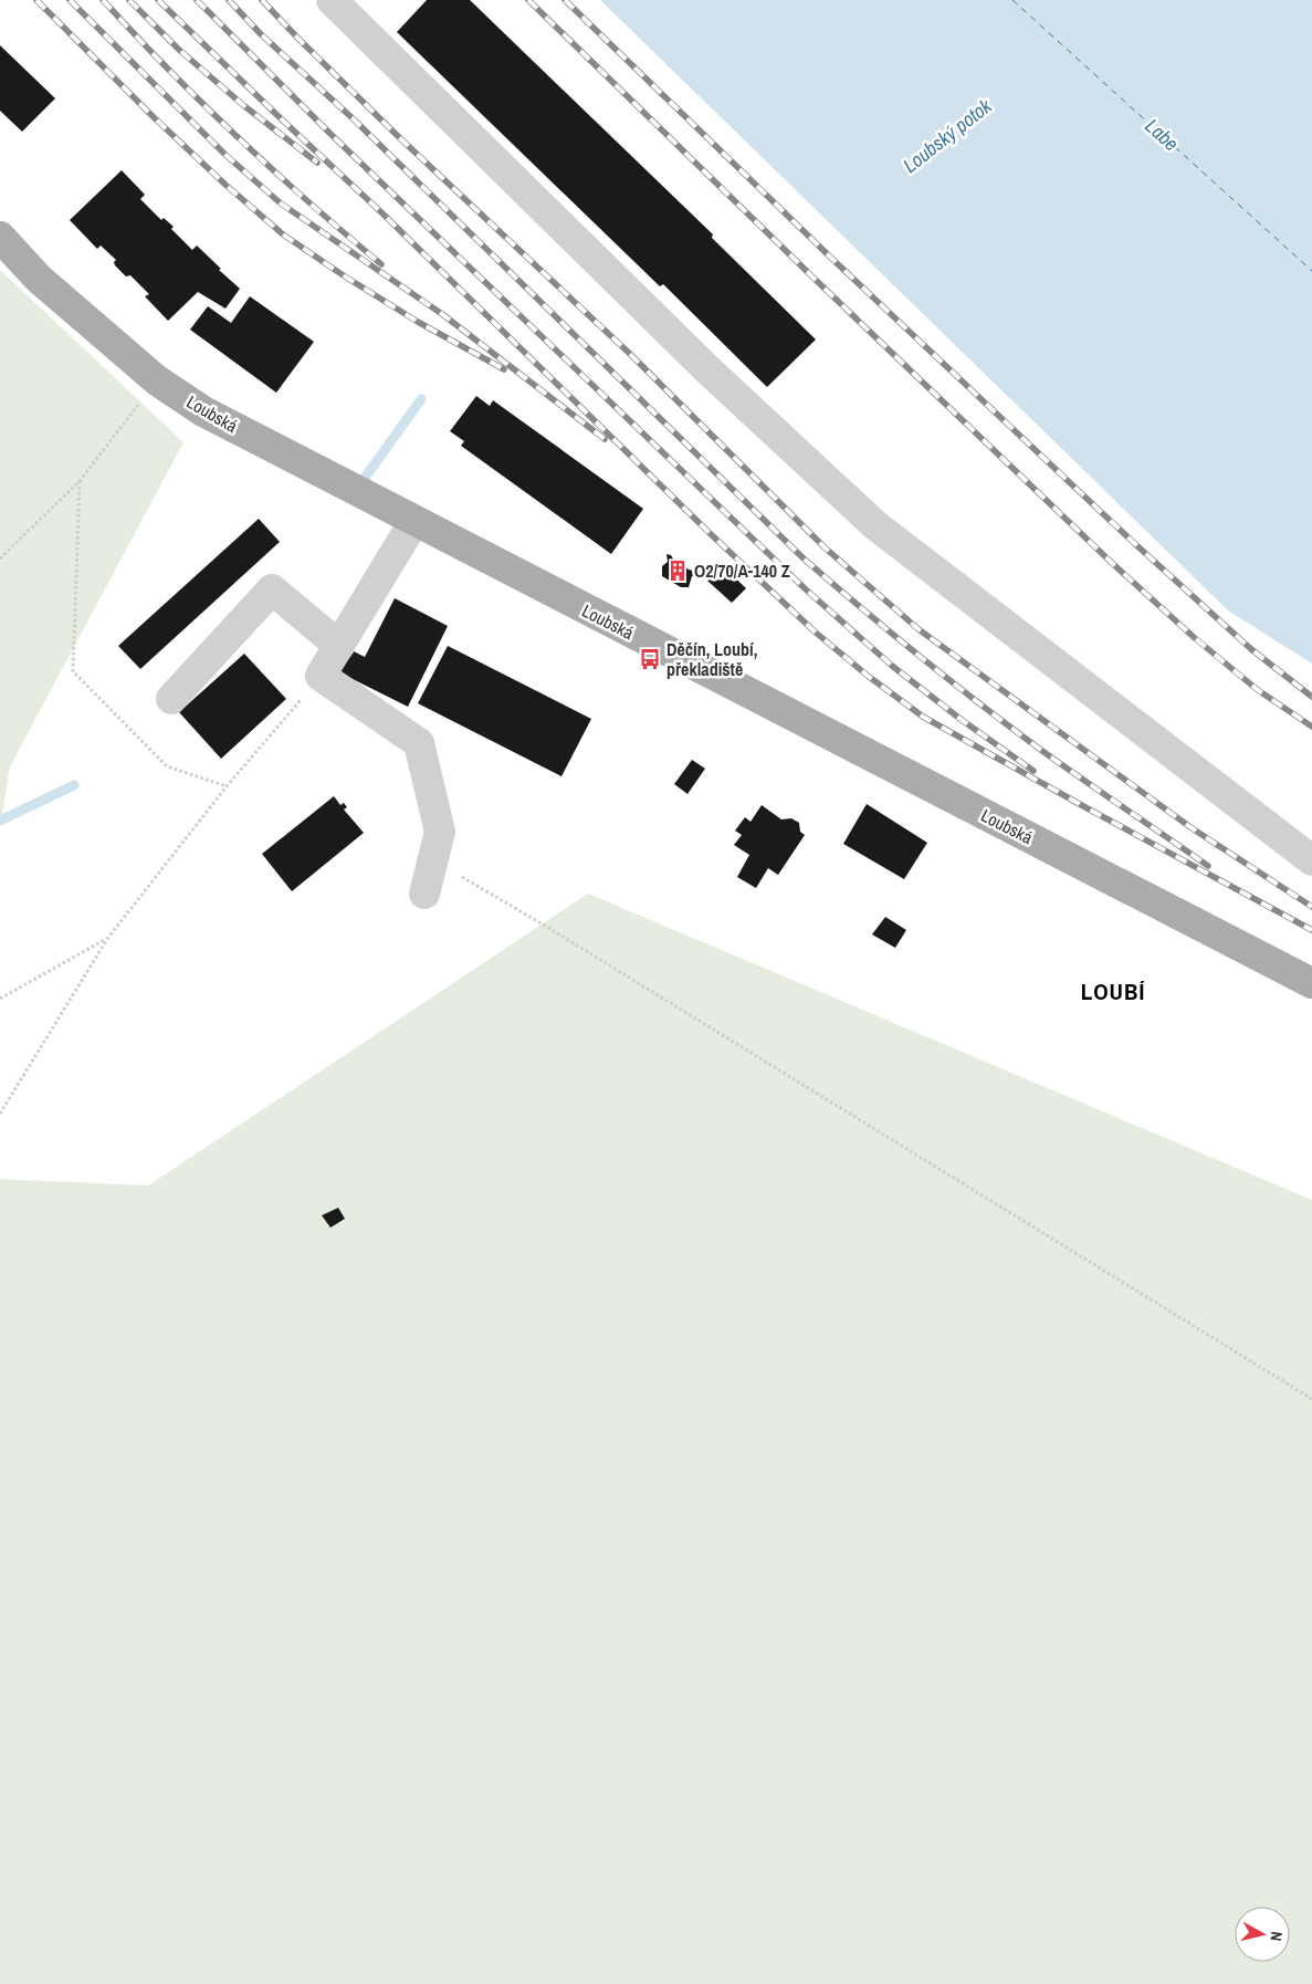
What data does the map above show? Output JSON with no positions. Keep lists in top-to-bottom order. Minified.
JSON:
{"streets":{"main road":["Loubská"]},"districts":["LOUBÍ"],"water":["Labe","Loubský potok"],"places":{"building":["O2/70/A-140 Z"],"bus stop":["Děčín, Loubí, překladiště"]},"north":"right"}
